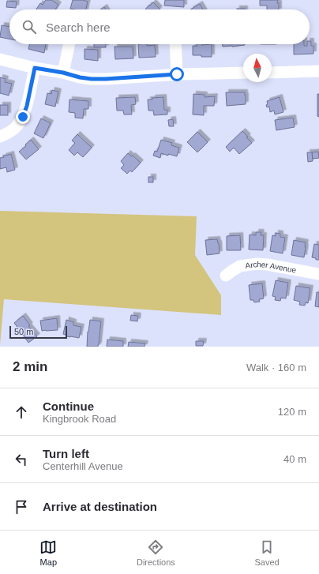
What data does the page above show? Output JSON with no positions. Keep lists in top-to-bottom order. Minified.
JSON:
{"streets":{"street":["Archer Avenue"]},"scale_bar":"50 m","north":"top","page":{"search":"Search here","scale":"50 m","heading":["2 min","Walk · 160 m"],"list":[["Continue","Kingbrook Road","120 m"],["Turn left","Centerhill Avenue","40 m"],"Arrive at destination"],"nav":["Map","Directions","Saved"]}}
